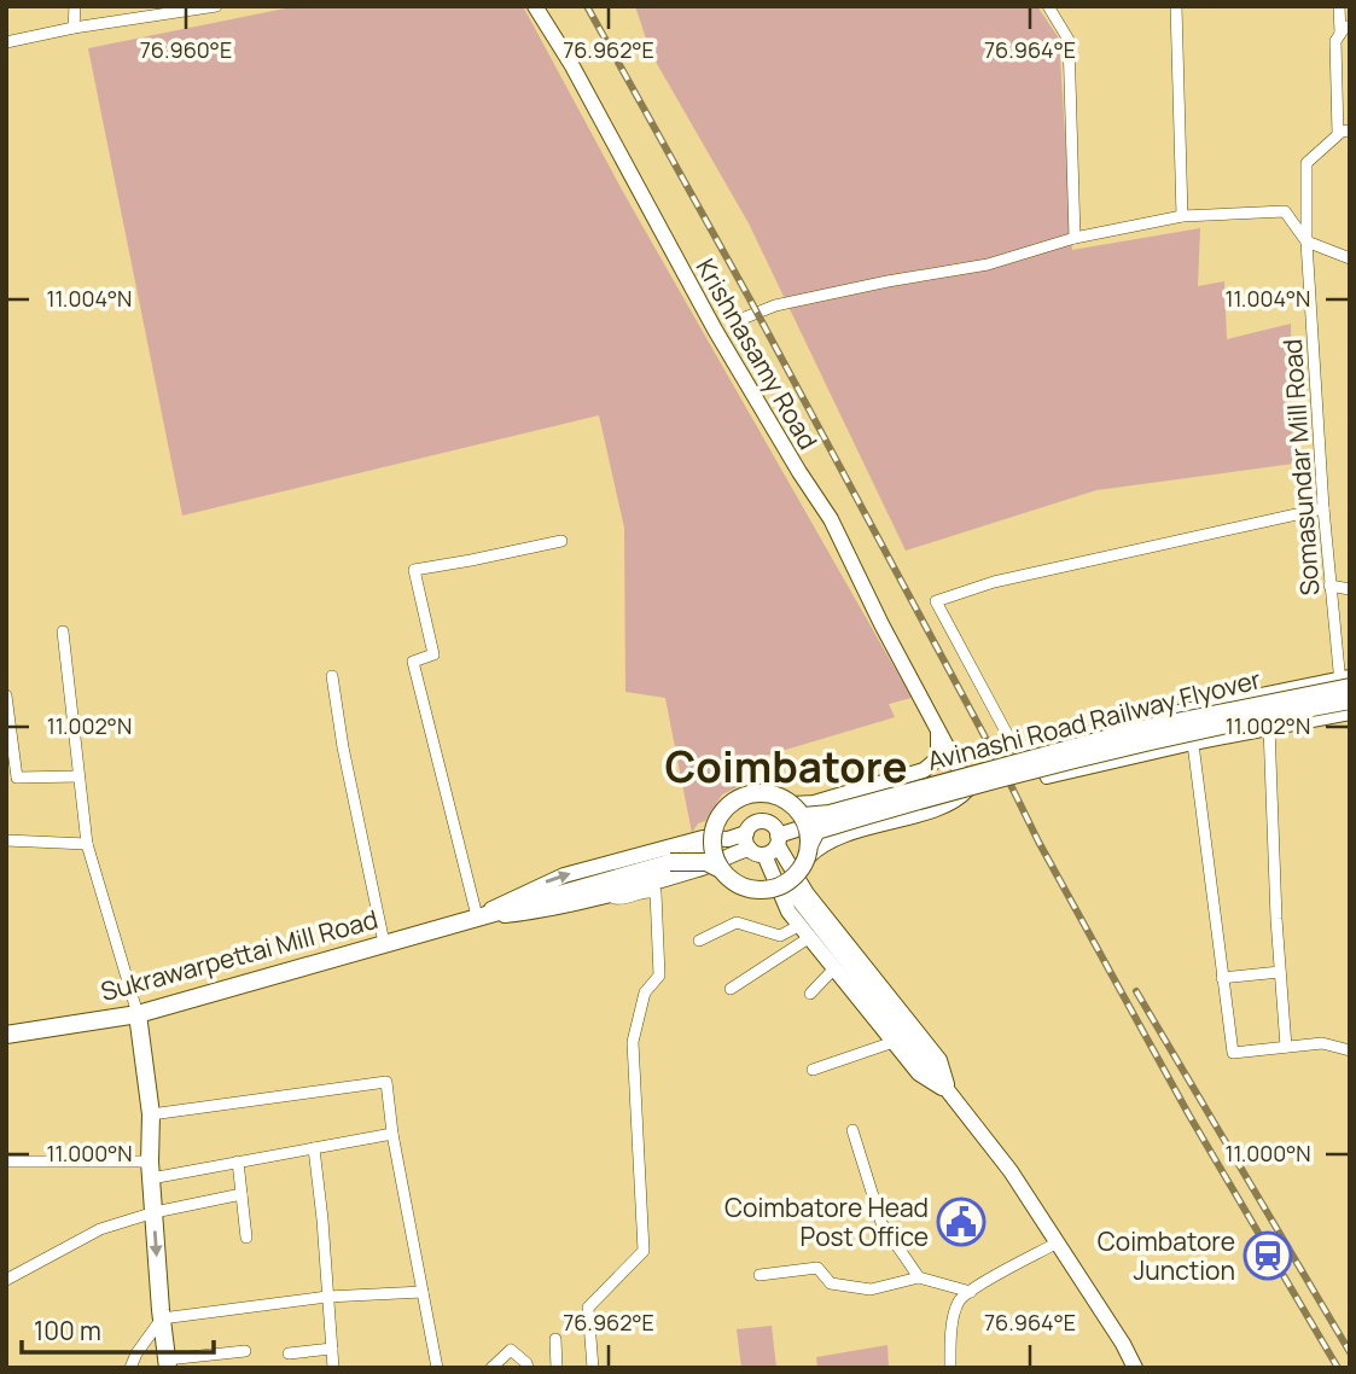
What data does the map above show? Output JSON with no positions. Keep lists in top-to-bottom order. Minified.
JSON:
{"streets":{"highway":["Avinashi Road Railway Flyover","Sukrawarpettai Mill Road"],"main road":["Krishnasamy Road"],"street":["Somasundar Mill Road"]},"crossings":[["Krishnasamy Road","Avinashi Road Railway Flyover"],["Somasundar Mill Road","Avinashi Road Railway Flyover"]],"districts":["Coimbatore"],"places":{"public building":["Coimbatore Head Post Office"],"station":["Coimbatore Junction"]},"scale_bar":"100 m","coordinates":["76.960°E","76.962°E","76.964°E","11.004°N","11.002°N","11.000°N"]}
